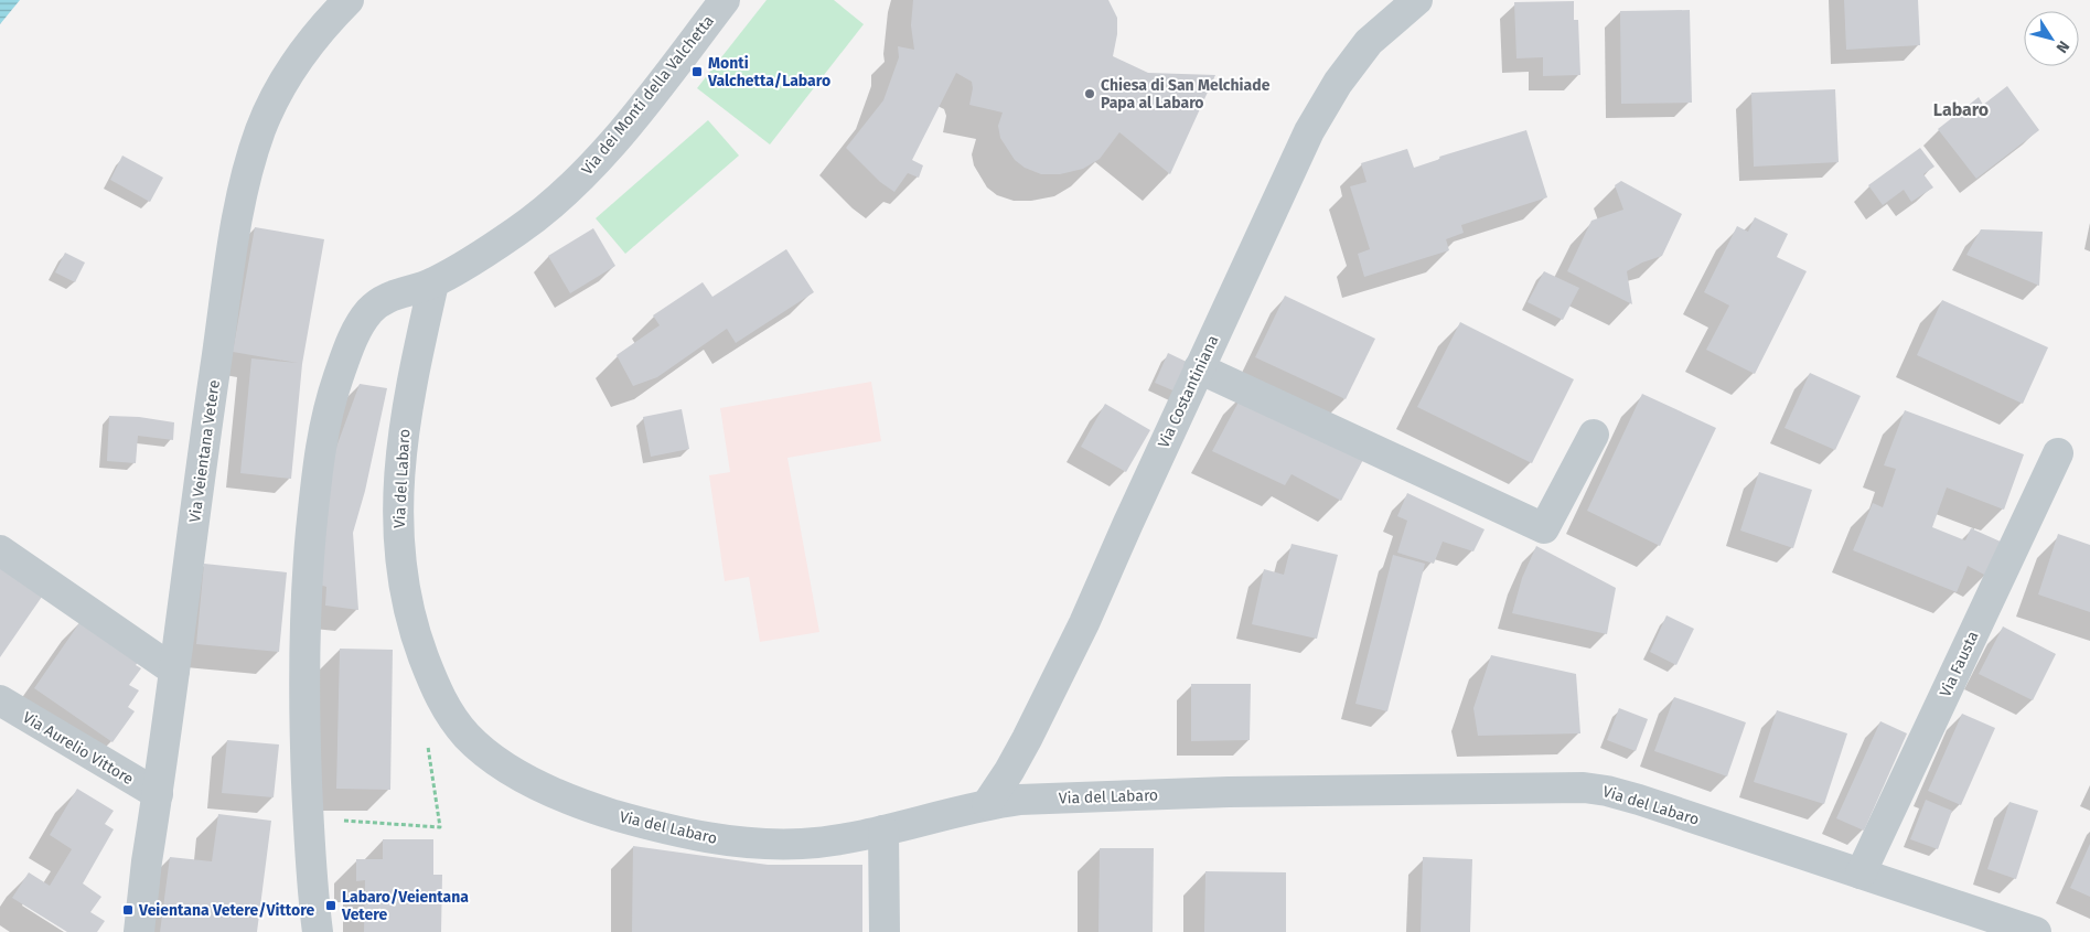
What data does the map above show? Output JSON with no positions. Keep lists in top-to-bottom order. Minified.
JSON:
{"streets":{"street":["Via dei Monti della Valchetta","Via Costantiniana","Via Veientana Vetere","Via del Labaro","Via Fausta","Via Aurelio Vittore"]},"crossings":[["Via dei Monti della Valchetta","Via del Labaro"],["Via Costantiniana","Via del Labaro"],["Via Veientana Vetere","Via Aurelio Vittore"],["Via del Labaro","Via Fausta"]],"districts":["Labaro"],"places":{"transit":["Monti Valchetta/Labaro","Labaro/Veientana Vetere","Veientana Vetere/Vittore"],"other":["Chiesa di San Melchiade Papa al Labaro"]},"north":"bottom right"}
